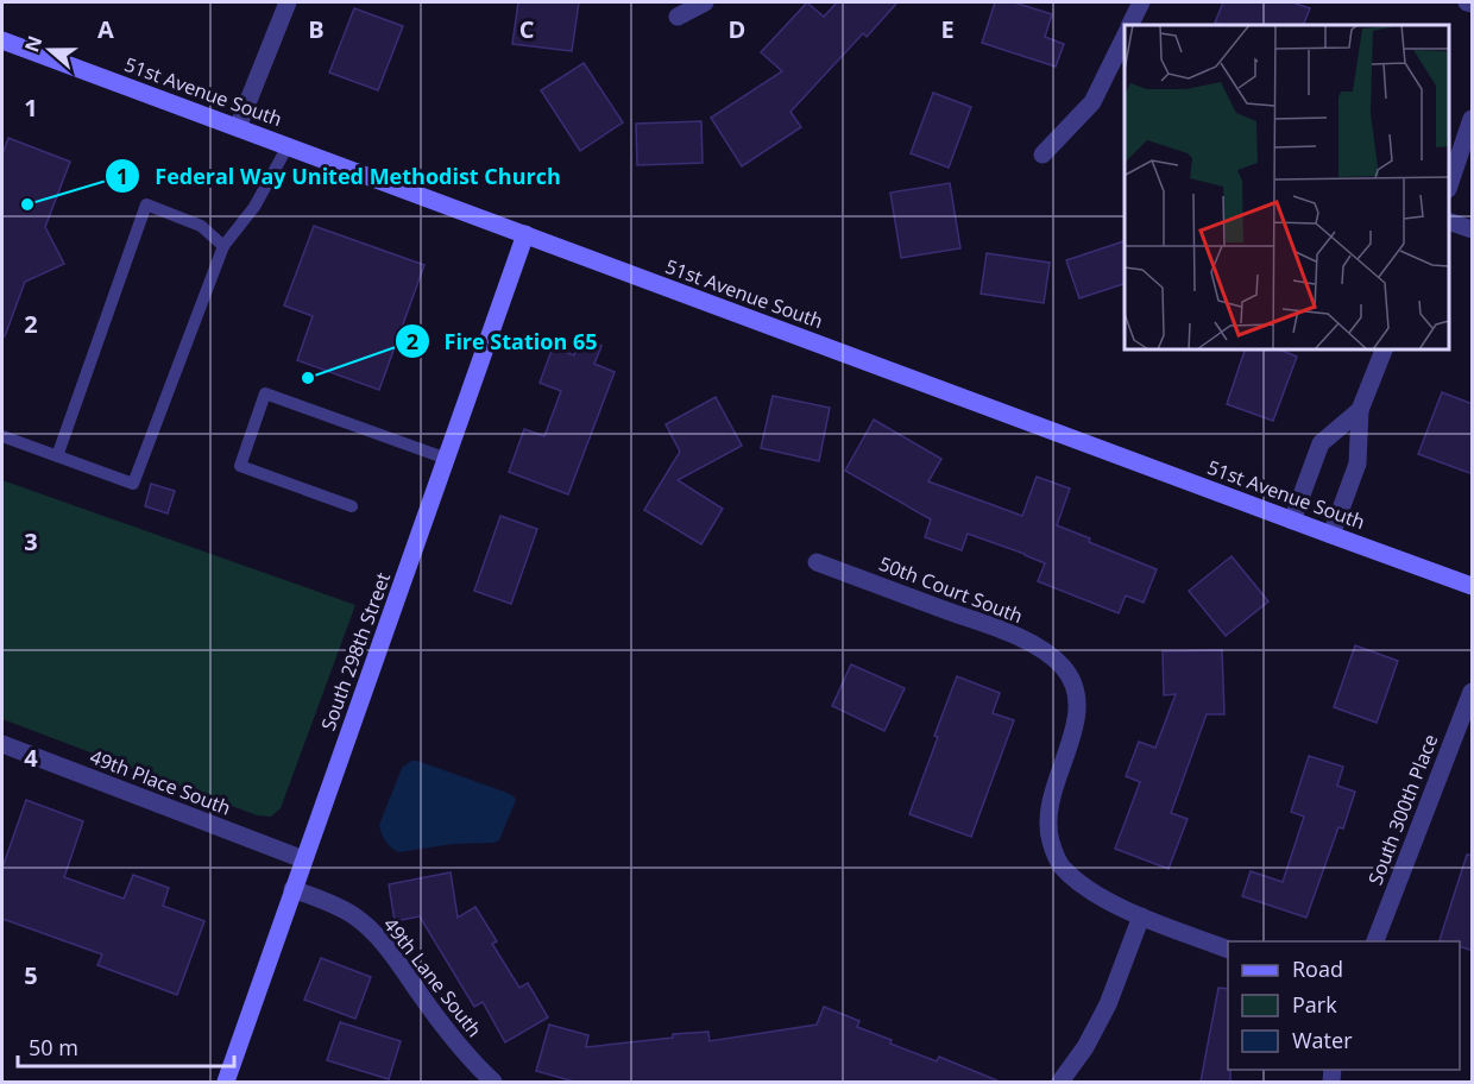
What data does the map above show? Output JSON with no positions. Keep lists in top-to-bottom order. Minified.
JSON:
{"streets":{"main road":["51st Avenue South","South 298th Street"],"street":["50th Court South","49th Place South","South 300th Place","49th Lane South"]},"crossings":[["51st Avenue South","South 298th Street"],["South 298th Street","49th Place South"],["South 298th Street","49th Lane South"]],"places":["Federal Way United Methodist Church","Fire Station 65"],"legend":["Road","Park","Water"],"scale_bar":"50 m","north":"left","grid":{"columns":["A","B","C","D","E"],"rows":["1","2","3","4","5"]}}
